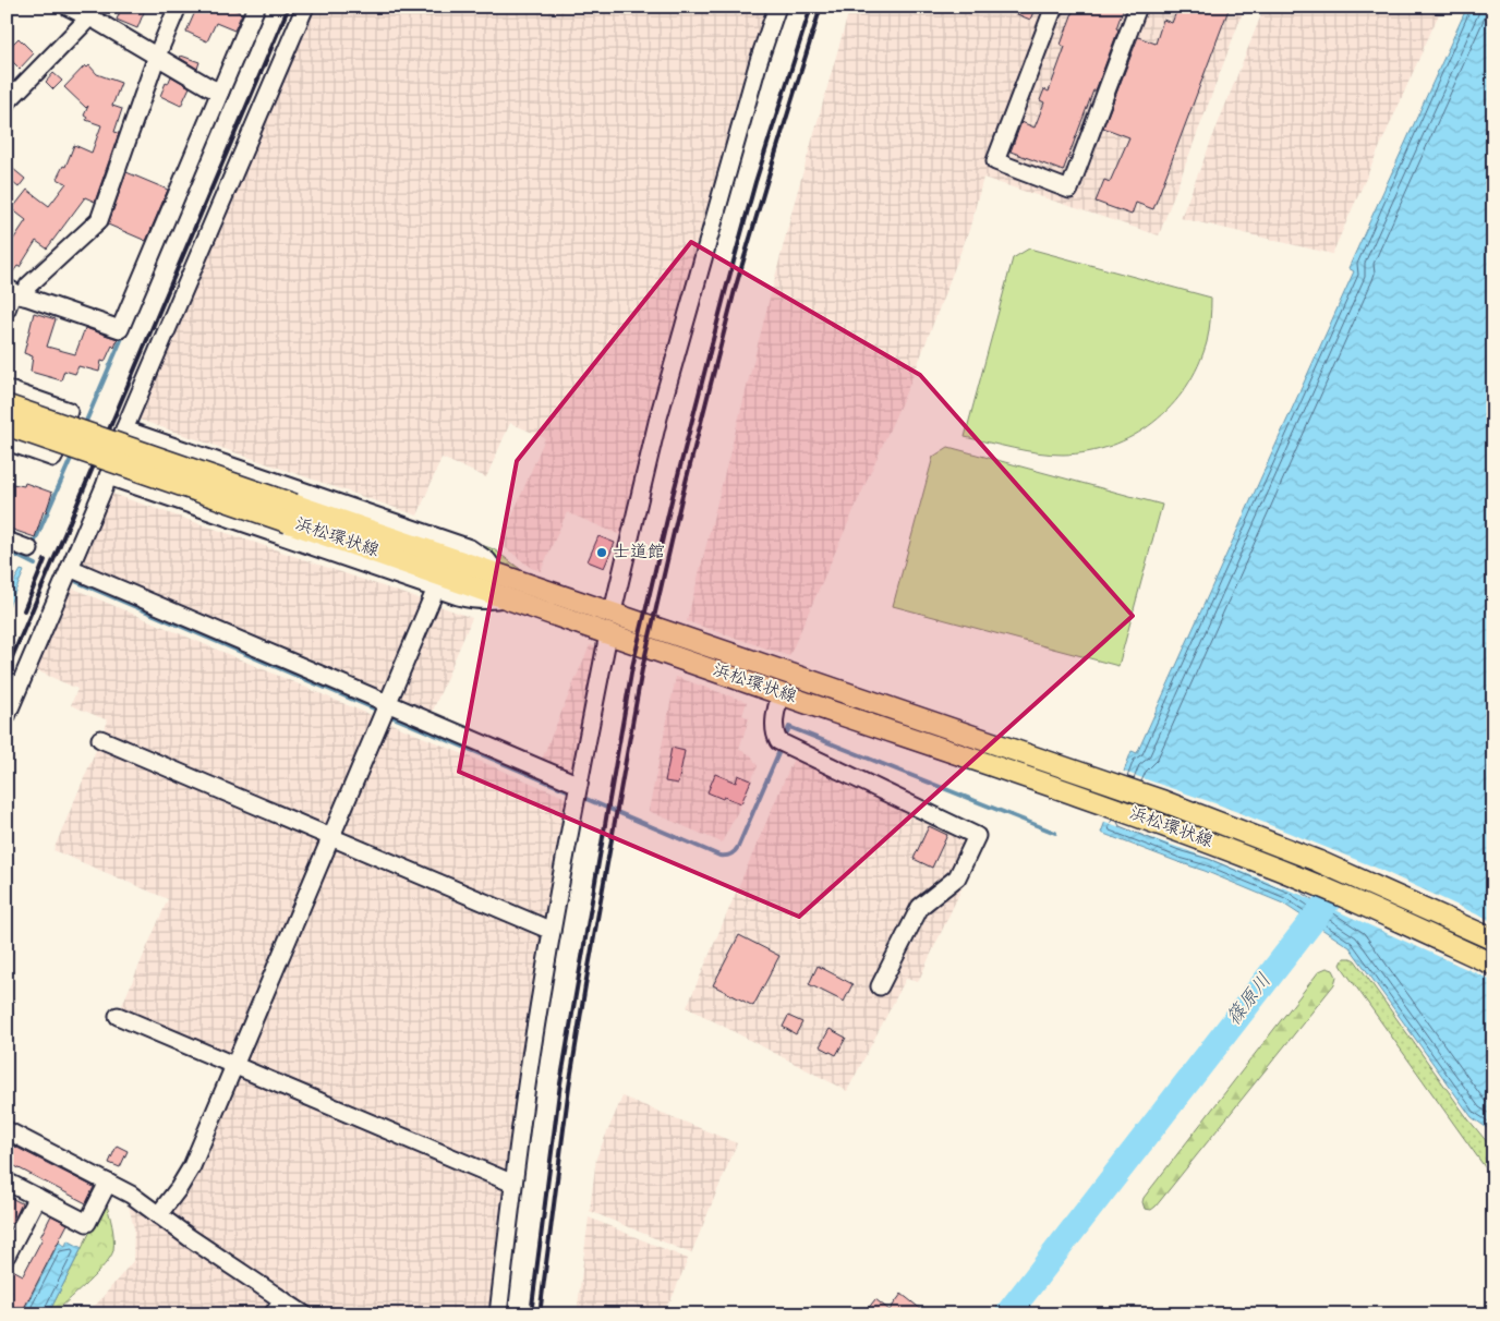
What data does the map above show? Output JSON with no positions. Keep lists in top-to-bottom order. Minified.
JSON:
{"streets":{"main road":["浜松環状線"]},"water":["篠原川"],"places":["士道館"]}
